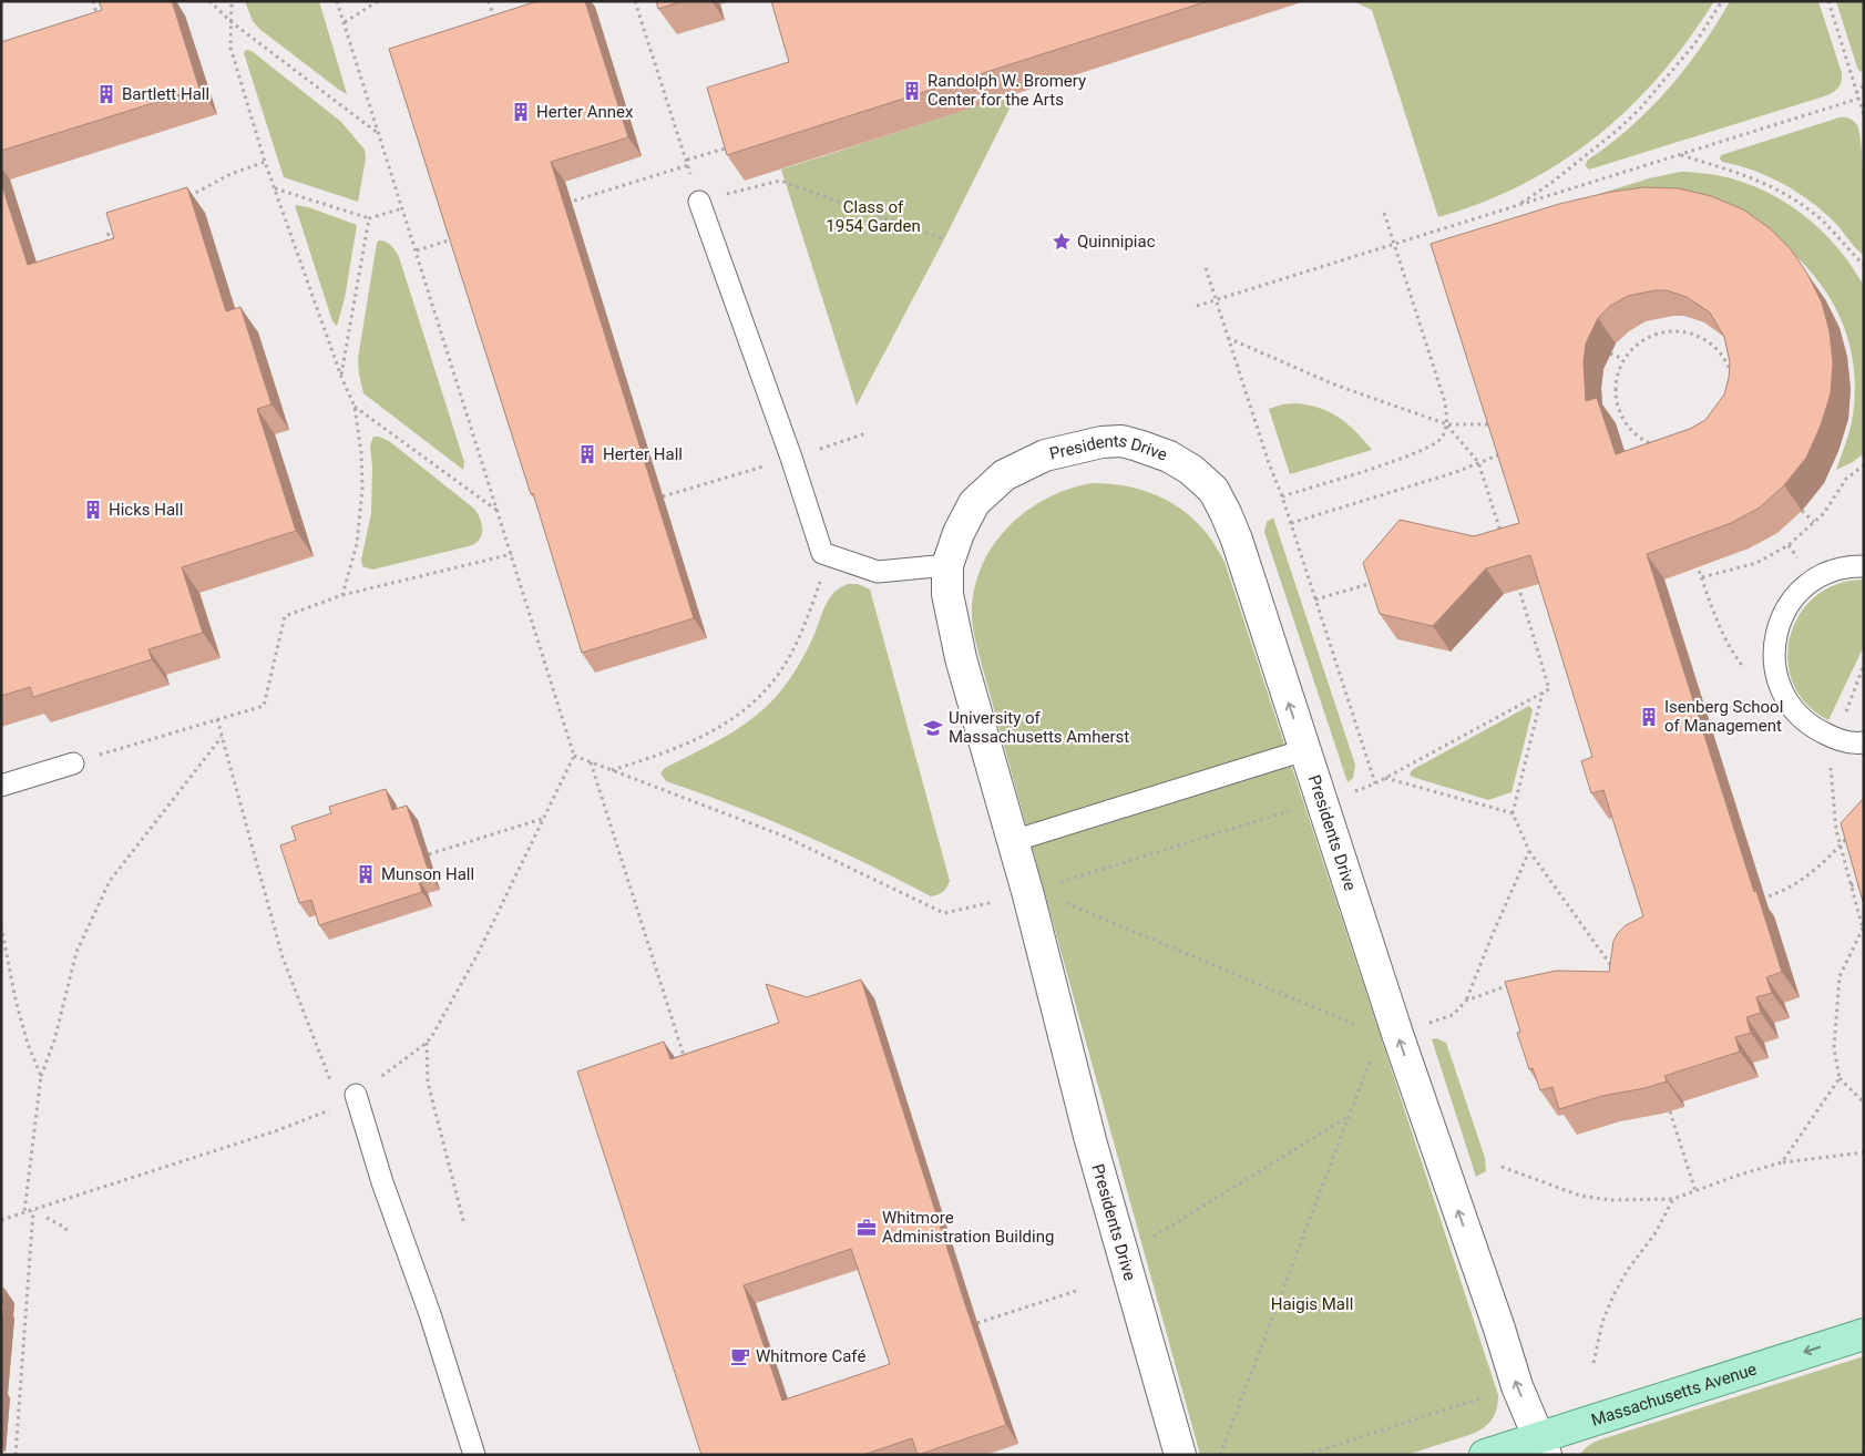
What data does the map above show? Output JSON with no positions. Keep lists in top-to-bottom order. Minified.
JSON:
{"streets":{"main road":["Massachusetts Avenue"],"street":["Presidents Drive"]},"crossings":[["Presidents Drive","Massachusetts Avenue"]],"one_way":["Massachusetts Avenue"],"parks":["Class of 1954 Garden","Haigis Mall"],"places":{"building":["Randolph W. Bromery Center for the Arts","Bartlett Hall","Herter Annex","Herter Hall","Hicks Hall","Isenberg School of Management","Munson Hall"],"place":["Quinnipiac"],"school or university":["University of Massachusetts Amherst"],"office":["Whitmore Administration Building"],"cafe":["Whitmore Café"]}}
